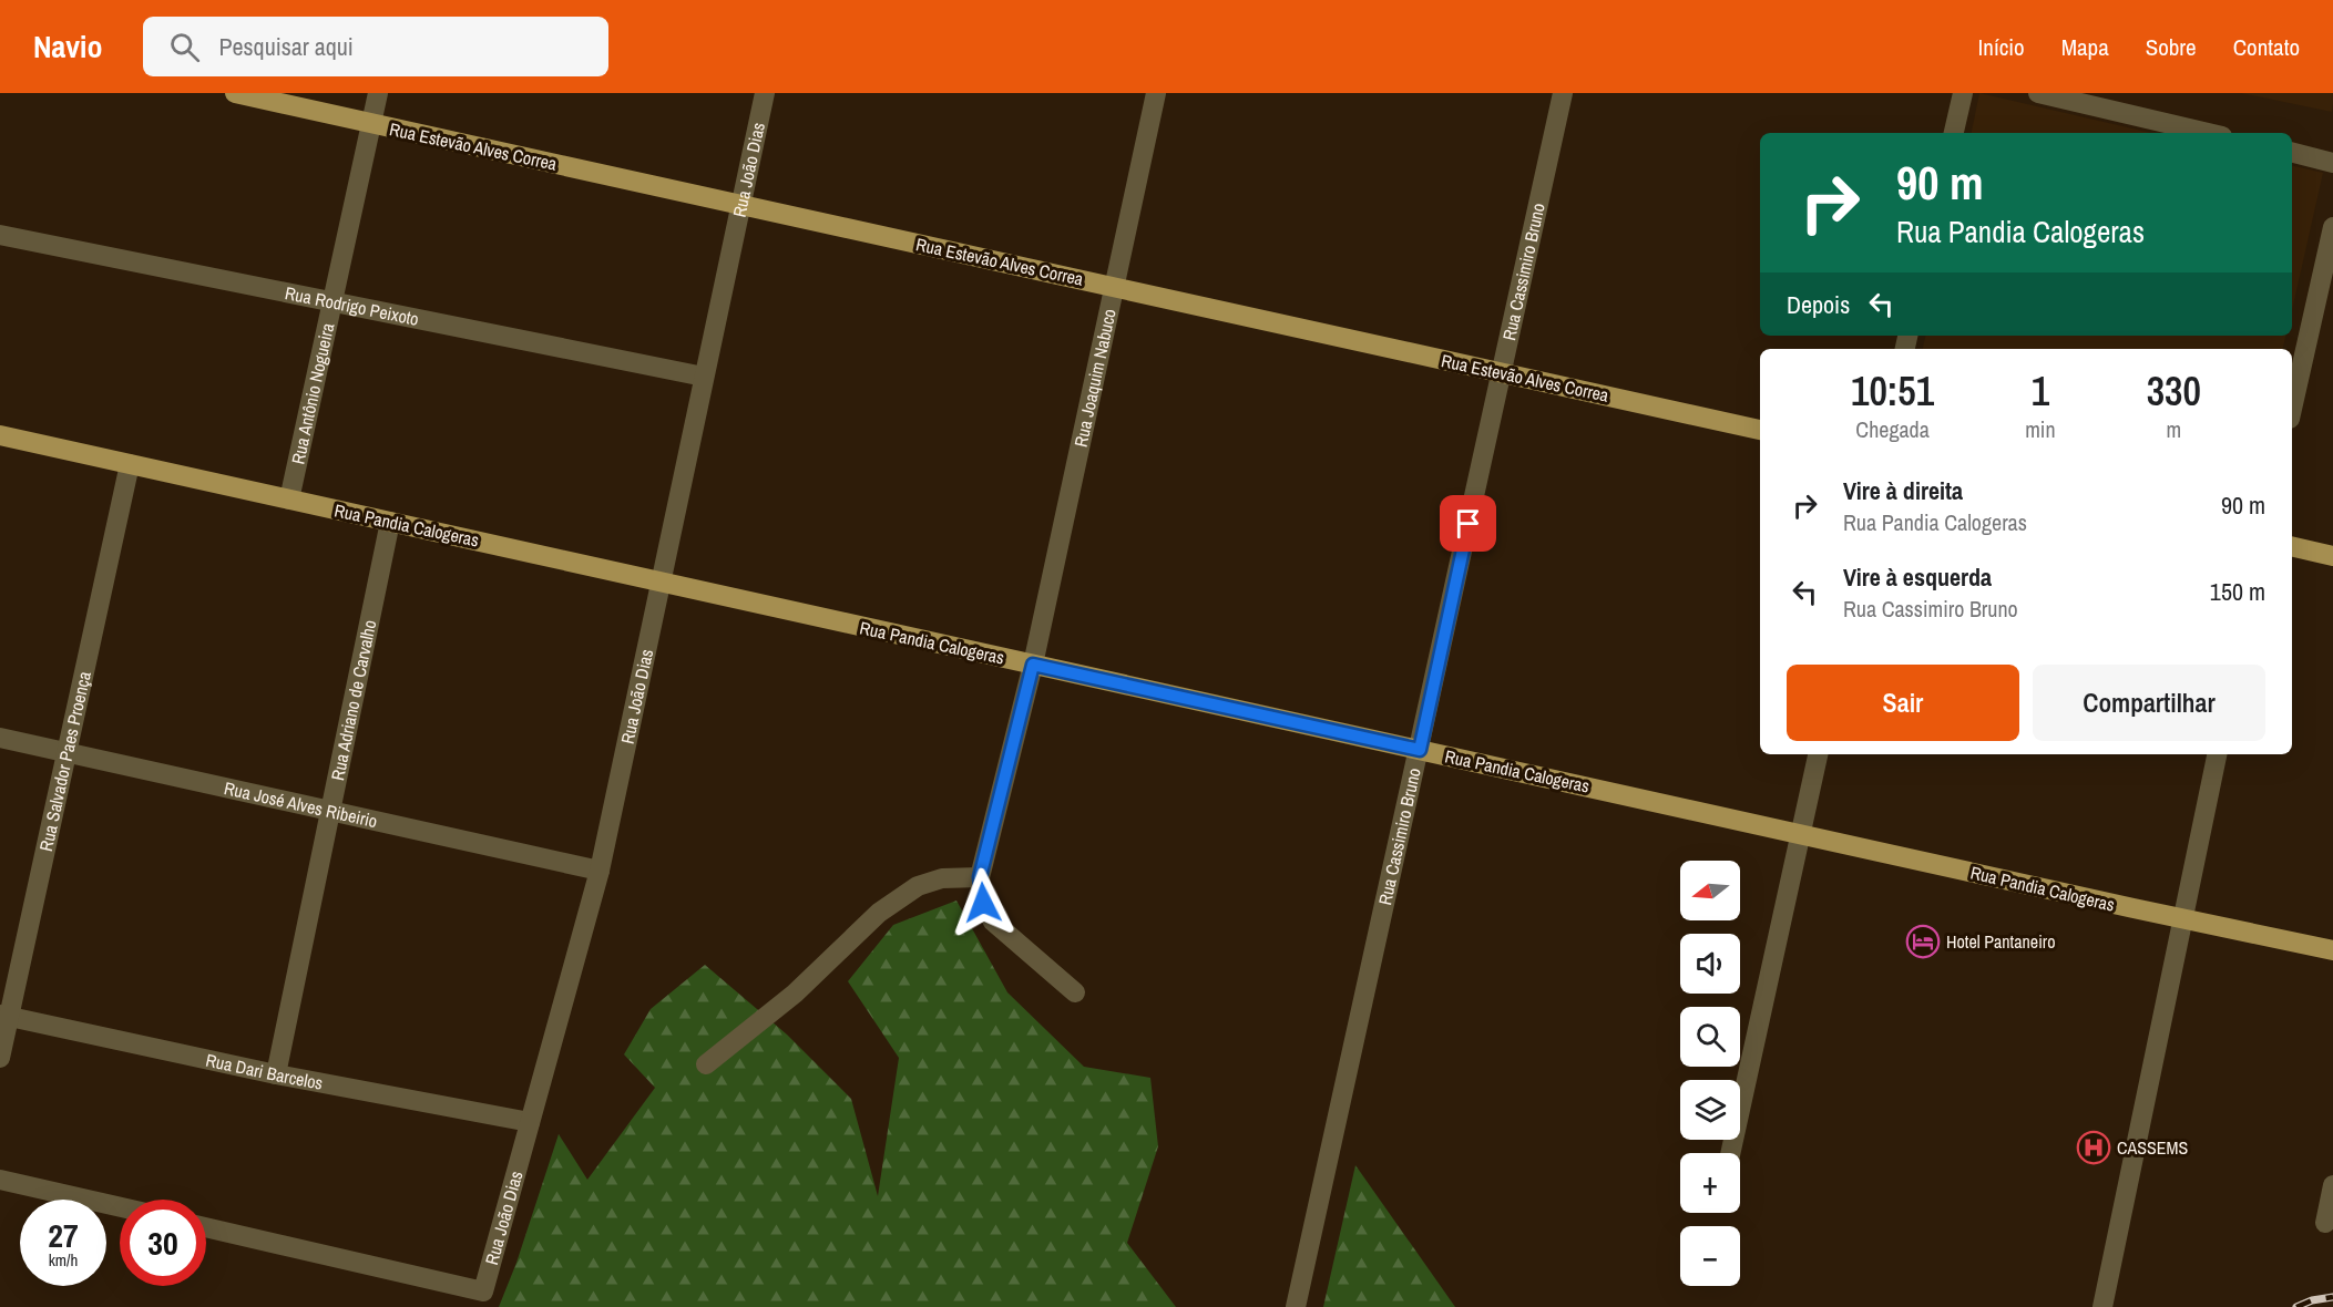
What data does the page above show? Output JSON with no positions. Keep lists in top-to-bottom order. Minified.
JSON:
{"streets":{"main road":["Rua Estevão Alves Correa","Rua Pandia Calogeras"],"street":["Rua João Dias","Rua Cassimiro Bruno","Rua Rodrigo Peixoto","Rua Joaquim Nabuco","Rua Antônio Nogueira","Rua Adriano de Carvalho","Rua Salvador Paes Proença","Rua José Alves Ribeirio","Rua Dari Barcelos"]},"crossings":[["Rua Estevão Alves Correa","Rua João Dias"],["Rua Estevão Alves Correa","Rua Cassimiro Bruno"],["Rua Estevão Alves Correa","Rua Joaquim Nabuco"],["Rua Estevão Alves Correa","Rua Antônio Nogueira"],["Rua João Dias","Rua Rodrigo Peixoto"],["Rua João Dias","Rua Pandia Calogeras"],["Rua João Dias","Rua José Alves Ribeirio"],["Rua João Dias","Rua Dari Barcelos"],["Rua Cassimiro Bruno","Rua Pandia Calogeras"],["Rua Rodrigo Peixoto","Rua Antônio Nogueira"],["Rua Joaquim Nabuco","Rua Pandia Calogeras"],["Rua Antônio Nogueira","Rua Pandia Calogeras"],["Rua Pandia Calogeras","Rua Adriano de Carvalho"],["Rua Pandia Calogeras","Rua Salvador Paes Proença"],["Rua Adriano de Carvalho","Rua José Alves Ribeirio"],["Rua Adriano de Carvalho","Rua Dari Barcelos"],["Rua Salvador Paes Proença","Rua José Alves Ribeirio"],["Rua Salvador Paes Proença","Rua Dari Barcelos"]],"places":{"hotel":["Hotel Pantaneiro"],"hospital":["CASSEMS"]},"north":"left","page":{"header":"Navio","search":"Pesquisar aqui","nav":["Início","Mapa","Sobre","Contato"],"turn":["90 m","Rua Pandia Calogeras"],"then":"Depois","eta":["10:51","Chegada","1","min","330","m"],"list":[{"name":"Vire à direita","note":"Rua Pandia Calogeras","value":"90 m"},{"name":"Vire à esquerda","note":"Rua Cassimiro Bruno","value":"150 m"}],"buttons":["Sair","Compartilhar"],"map_buttons":["+","−"],"speed":"27 km/h","limit":"30"}}
